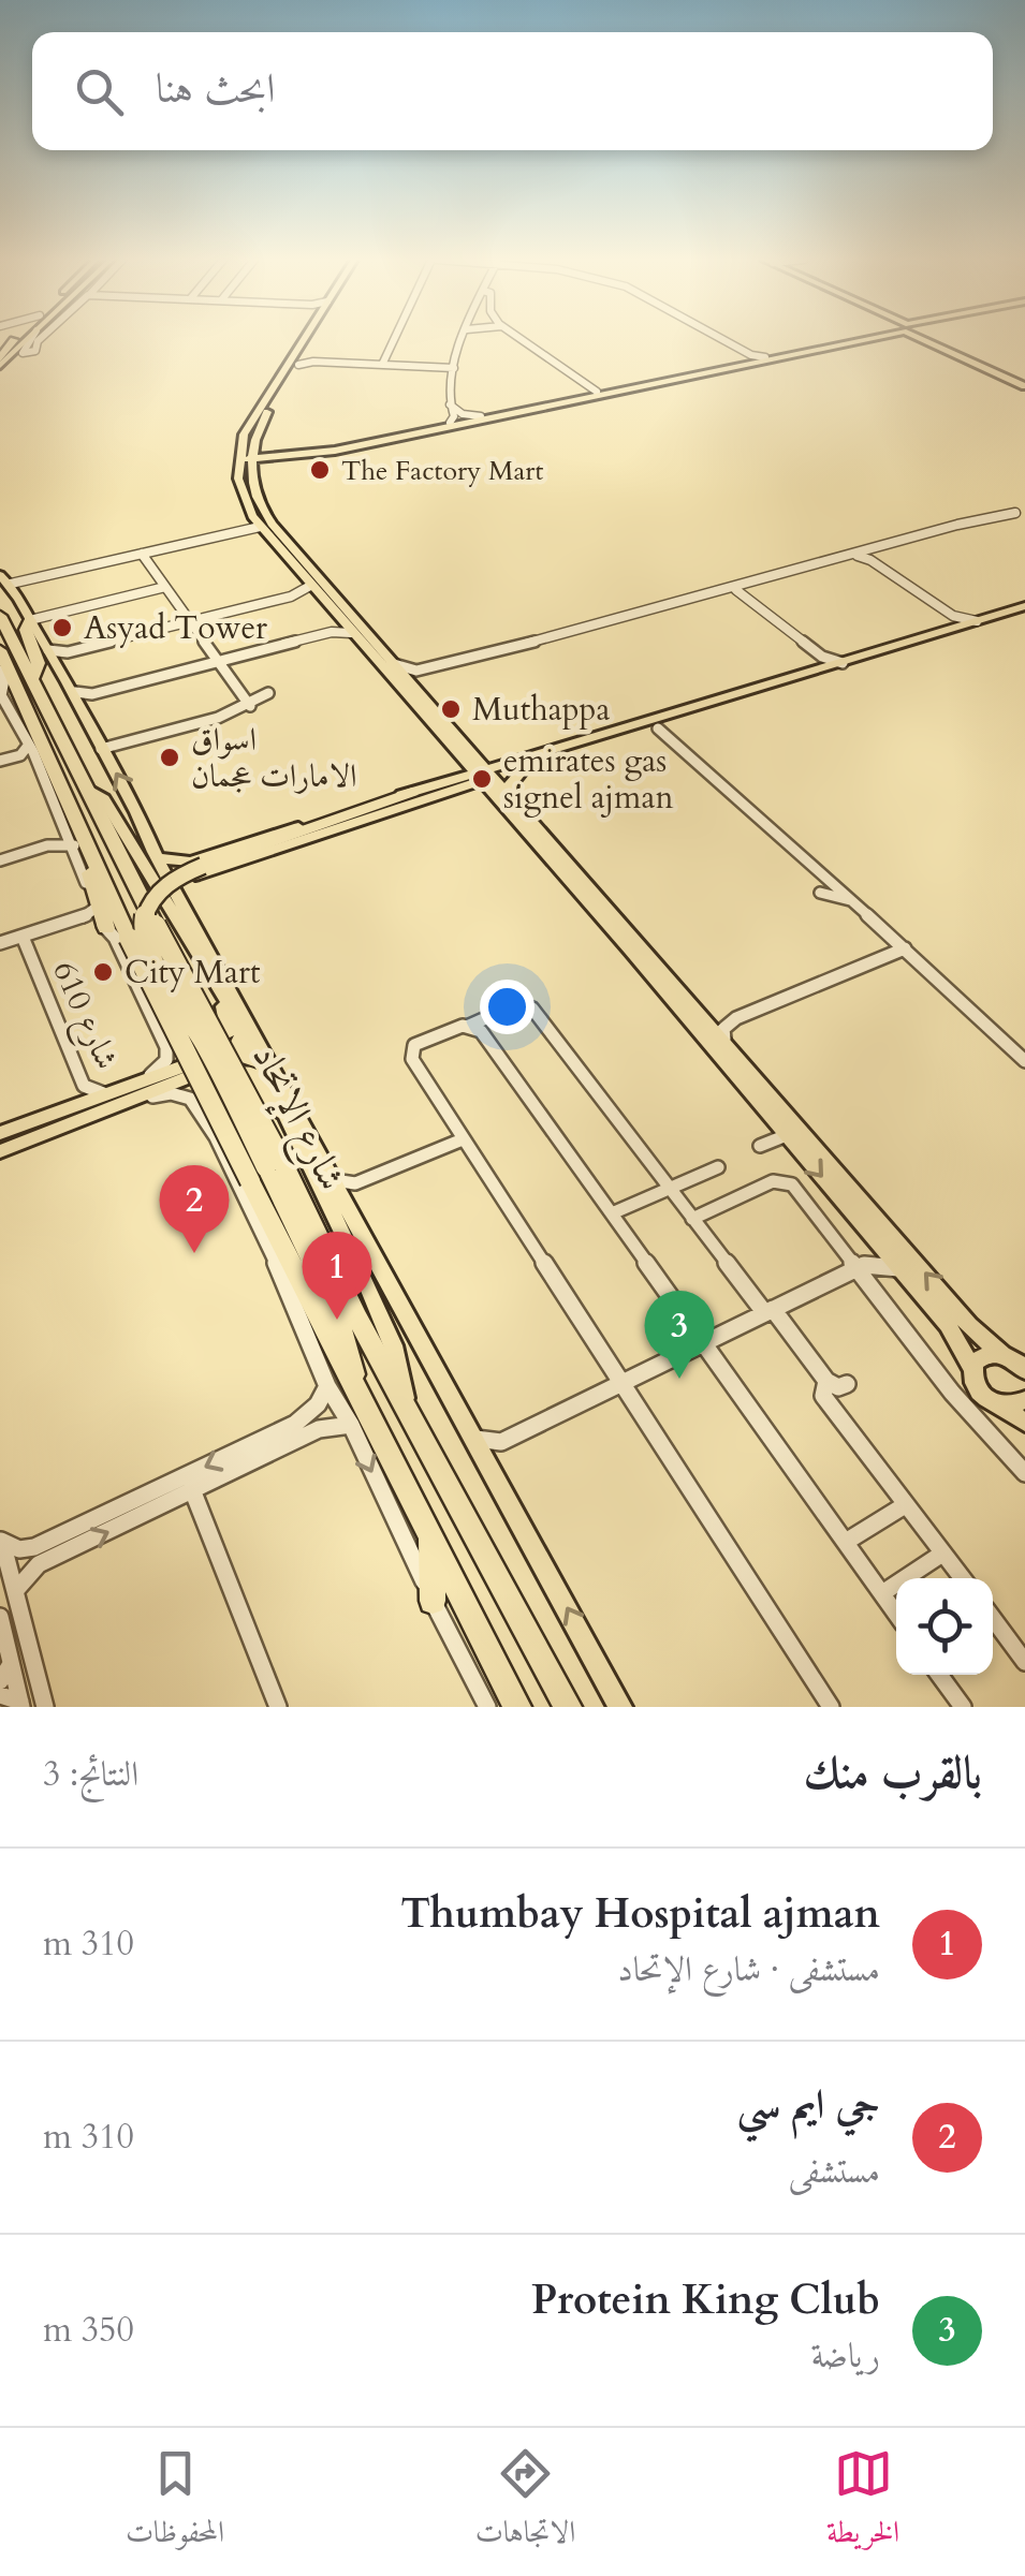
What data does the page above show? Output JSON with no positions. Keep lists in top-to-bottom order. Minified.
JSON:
{"streets":{"highway":["شارع الإتحاد"],"street":["شارع 610"]},"places":["The Factory Mart","Asyad Tower","Muthappa","اسواق الامارات عجمان","emirates gas signel ajman","City Mart"],"page":{"search":"ابحث هنا","pins":["2","1","3"],"heading":["بالقرب منك","النتائج: 3"],"list":[{"mark":"1","name":"Thumbay Hospital ajman","note":"مستشفى · شارع الإتحاد","value":"310 m"},{"mark":"2","name":"جي ايم سي","note":"مستشفى","value":"310 m"},{"mark":"3","name":"Protein King Club","note":"رياضة","value":"350 m"}],"nav":["الخريطة","الاتجاهات","المحفوظات"]}}
